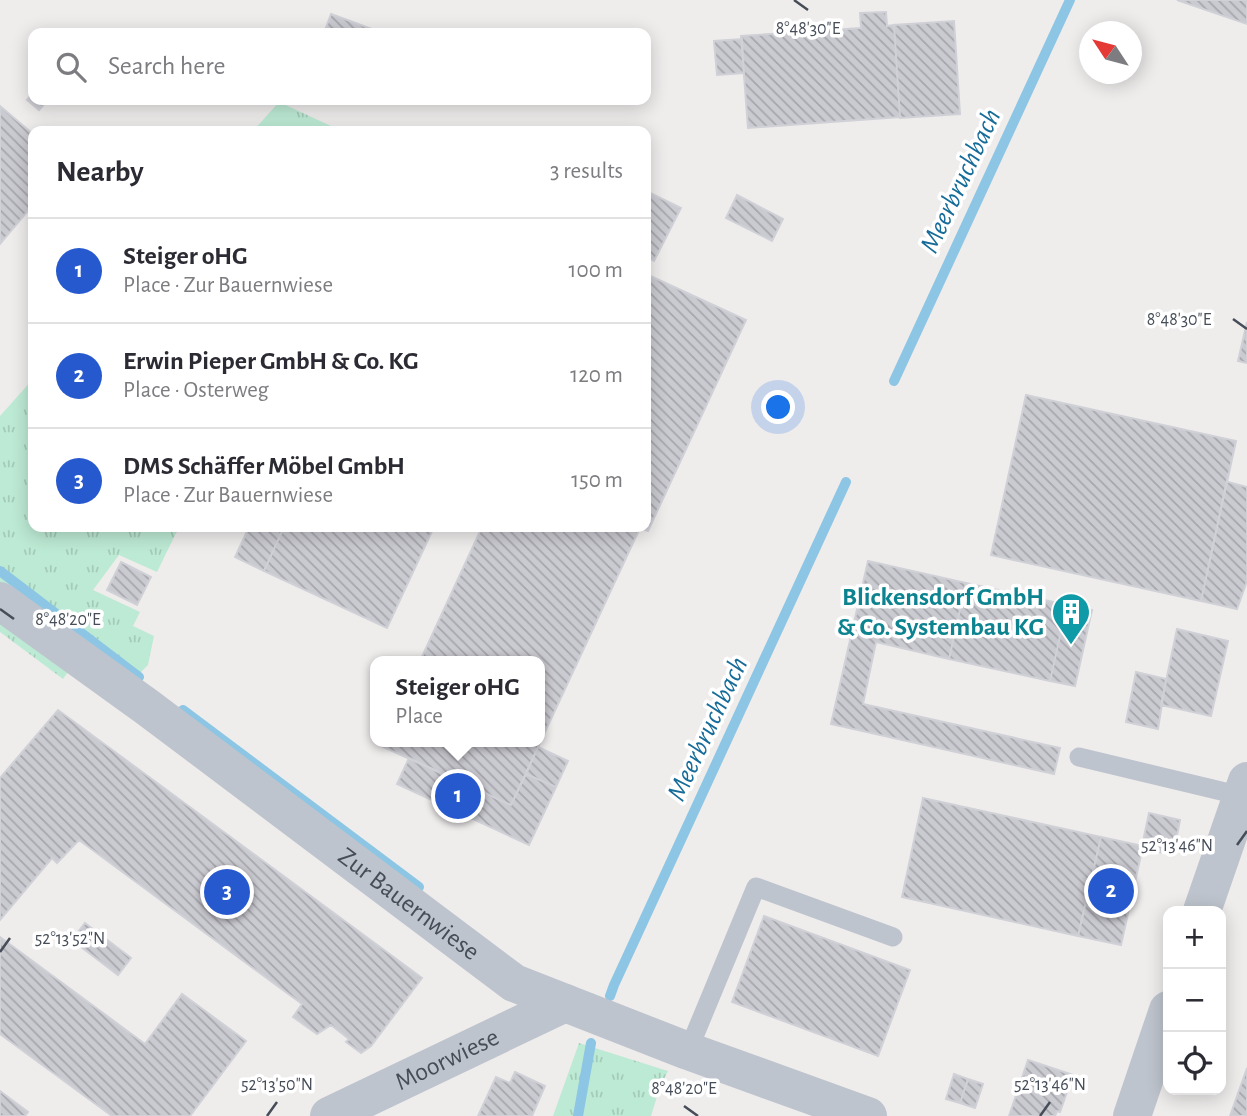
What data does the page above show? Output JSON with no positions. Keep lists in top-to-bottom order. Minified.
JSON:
{"streets":{"street":["Zur Bauernwiese","Moorwiese"]},"crossings":[["Zur Bauernwiese","Moorwiese"]],"water":["Meerbruchbach"],"places":{"building":["Blickensdorf GmbH & Co. Systembau KG"]},"north":"top left","page":{"search":"Search here","heading":["Nearby","3 results"],"list":[{"mark":"1","name":"Steiger oHG","note":"Place · Zur Bauernwiese","value":"100 m"},{"mark":"2","name":"Erwin Pieper GmbH & Co. KG","note":"Place · Osterweg","value":"120 m"},{"mark":"3","name":"DMS Schäffer Möbel GmbH","note":"Place · Zur Bauernwiese","value":"150 m"}],"popup":["Steiger oHG","Place"],"pins":["1","2","3"],"map_buttons":["+","−"]},"coordinates":["8°48'30\"E","8°48'20\"E","52°13'46\"N","52°13'52\"N","52°13'50\"N"]}
